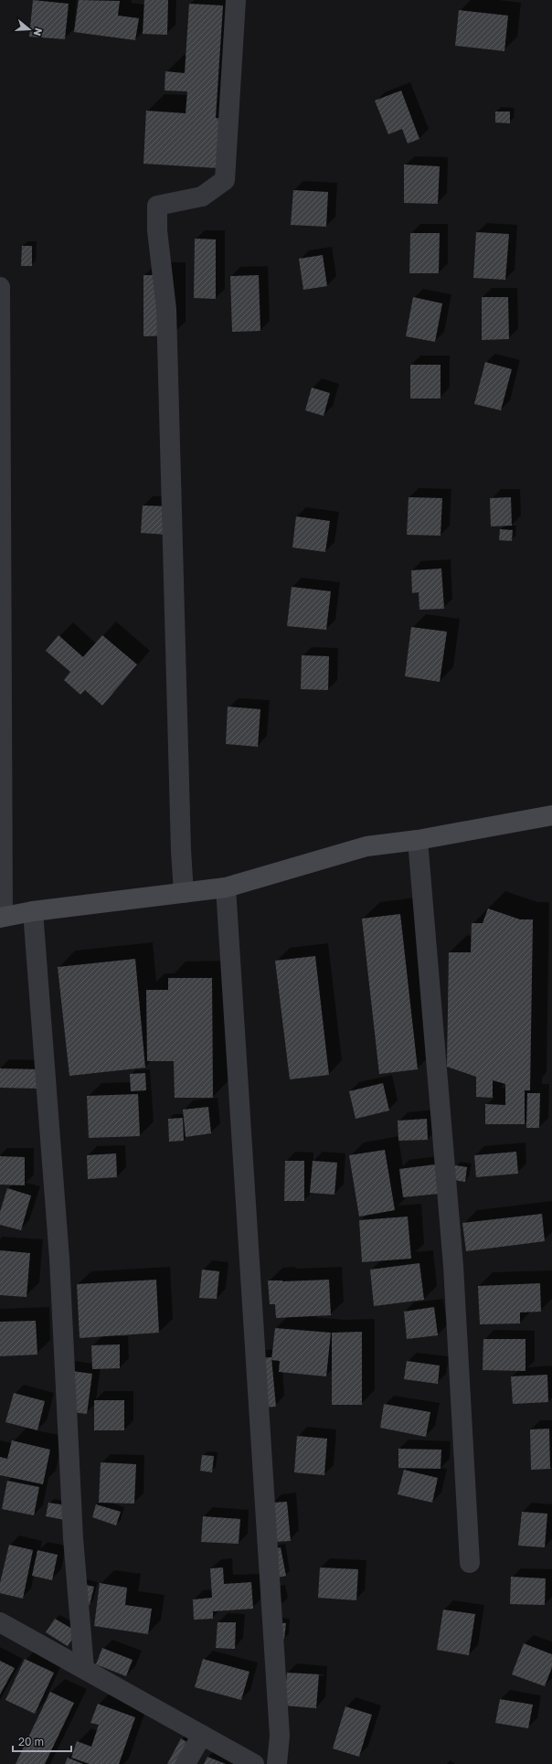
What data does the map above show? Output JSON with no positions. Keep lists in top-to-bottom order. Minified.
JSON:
{"scale_bar":"20 m","north":"right"}
